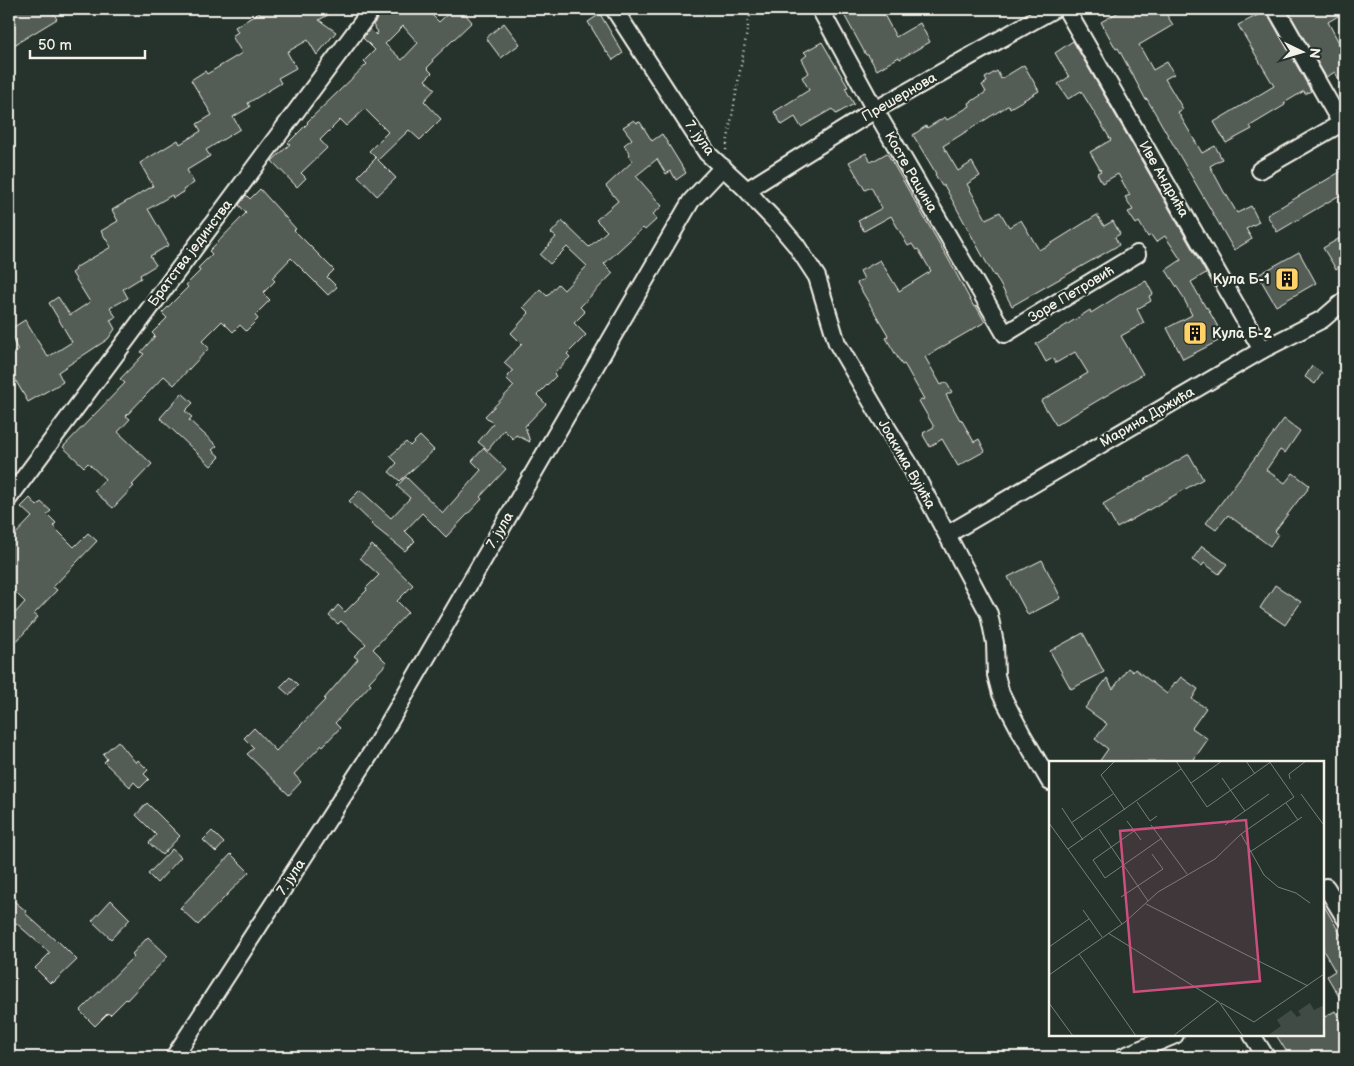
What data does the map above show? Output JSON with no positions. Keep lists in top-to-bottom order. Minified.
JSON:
{"streets":{"street":["Прешернова","7. јула","Косте Рацина","Иве Андрића","Братства јединства","Зоре Петровић","Марина Држића","Јоакима Вујића"]},"crossings":[["Прешернова","Косте Рацина"],["Прешернова","Јоакима Вујића"],["7. јула","Јоакима Вујића"],["Косте Рацина","Зоре Петровић"],["Иве Андрића","Марина Држића"],["Марина Држића","Јоакима Вујића"]],"places":{"building":["Кула Б-1","Кула Б-2"]},"scale_bar":"50 m","north":"right"}
